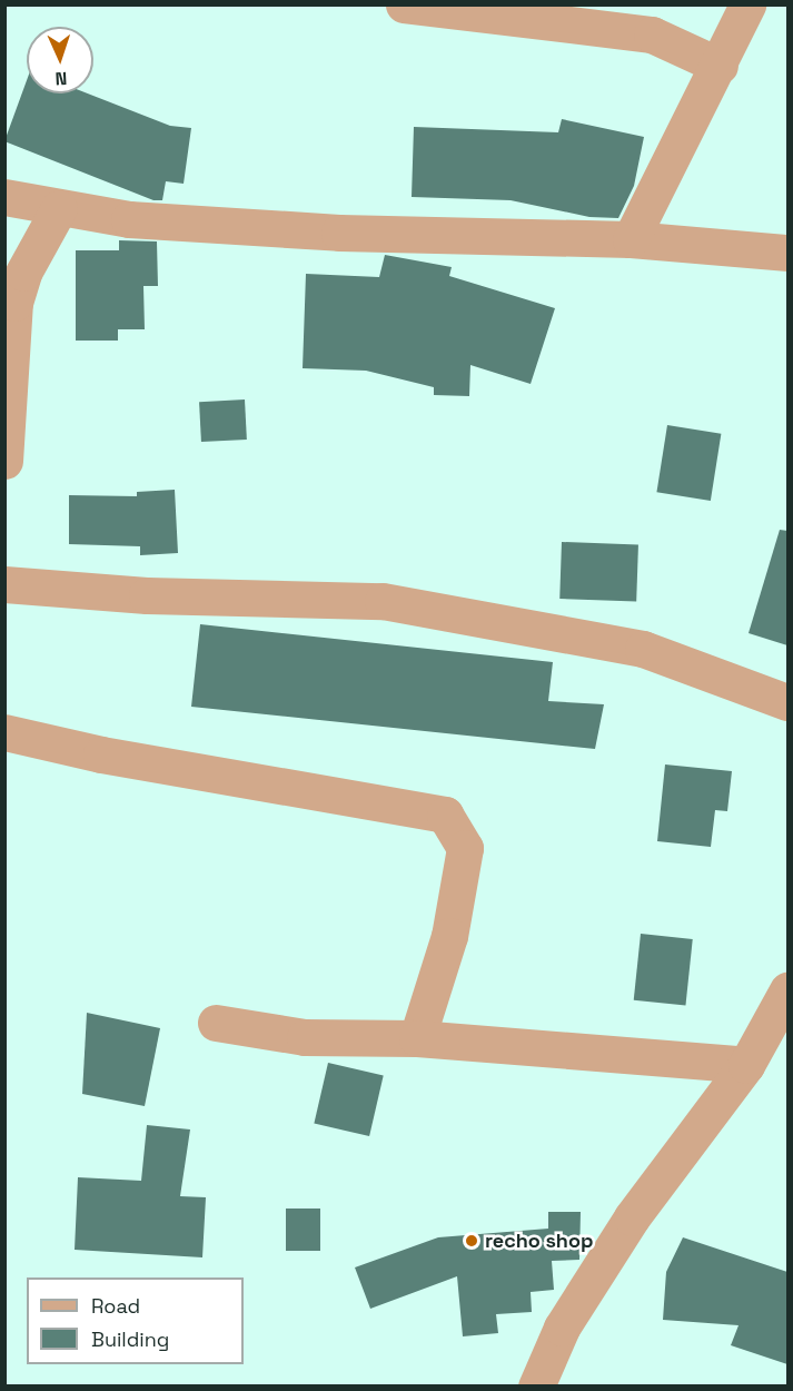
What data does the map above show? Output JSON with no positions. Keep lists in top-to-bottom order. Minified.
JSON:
{"places":["recho shop"],"legend":["Road","Building"],"north":"bottom"}
